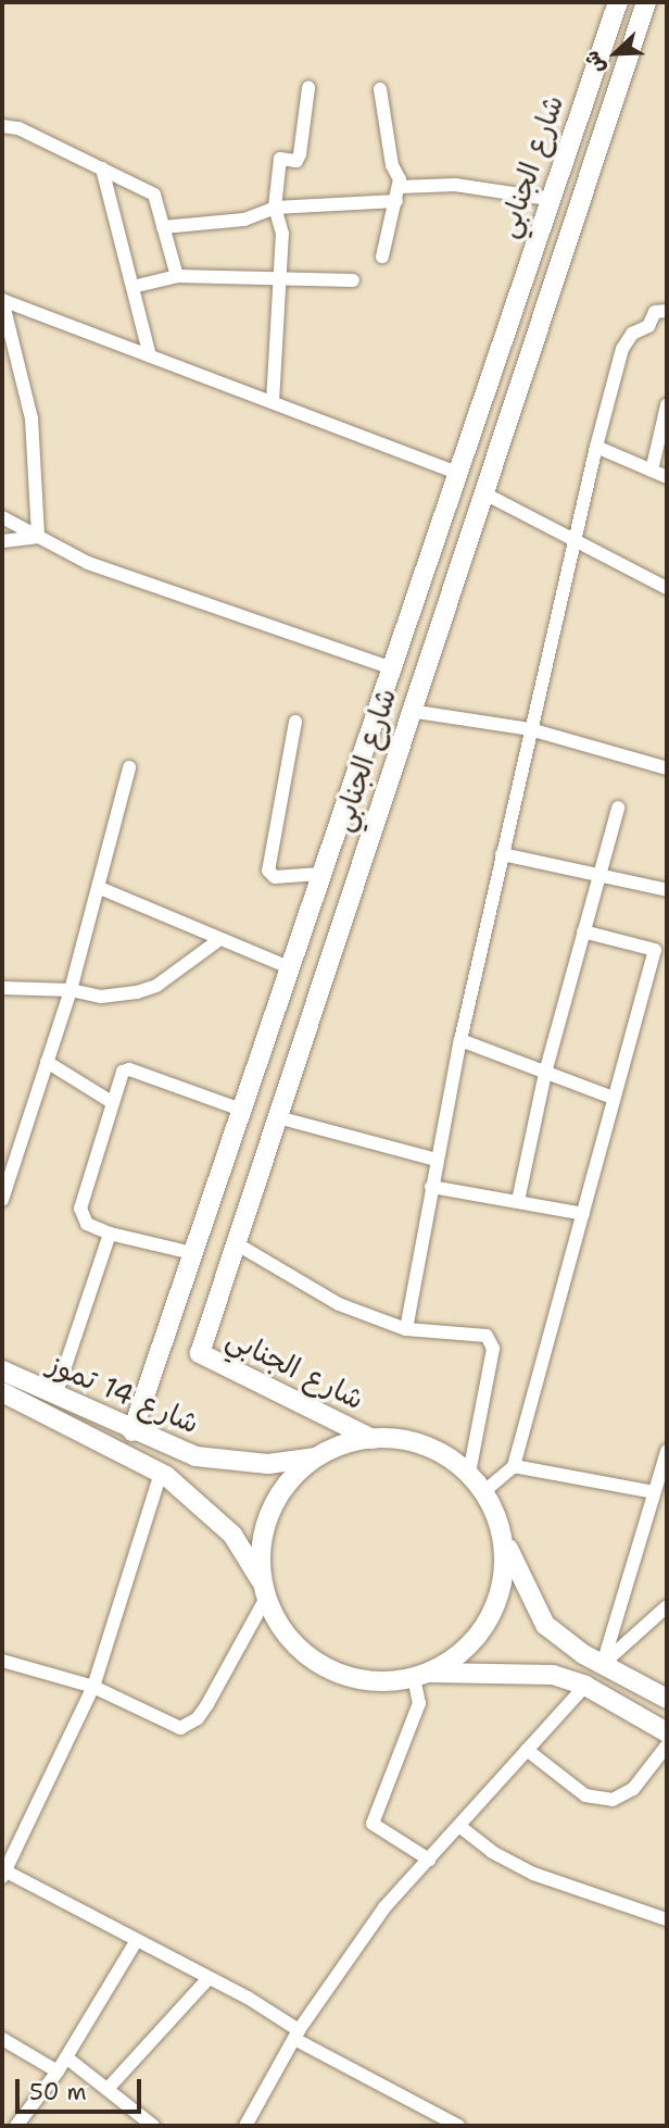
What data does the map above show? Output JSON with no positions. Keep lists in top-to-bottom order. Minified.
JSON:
{"streets":{"street":["شارع الجنابي","شارع 14 تموز"]},"crossings":[["شارع الجنابي","شارع 14 تموز"]],"scale_bar":"50 m","north":"bottom left"}
